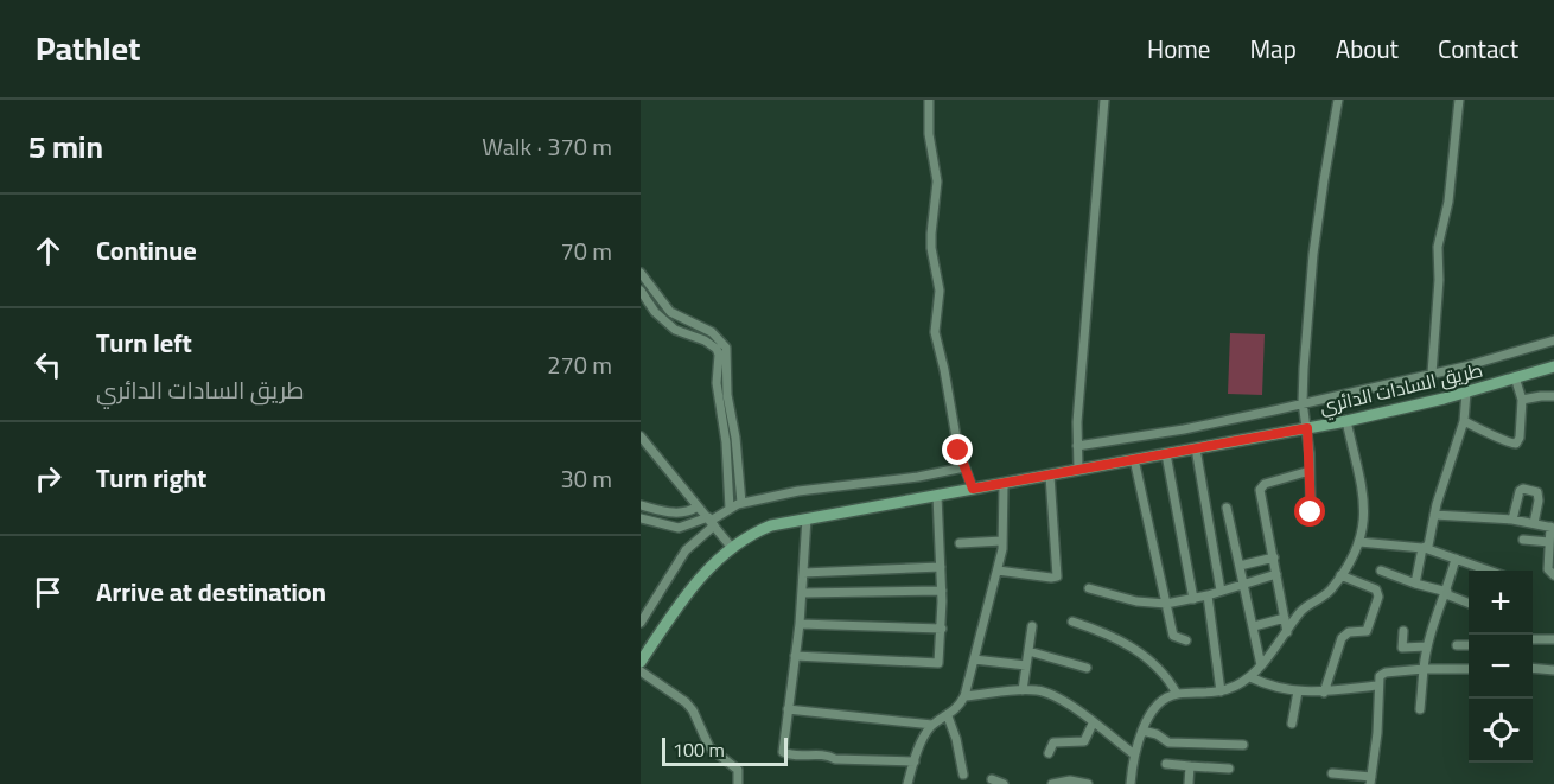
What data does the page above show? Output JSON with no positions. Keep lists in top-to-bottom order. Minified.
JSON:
{"streets":{"main road":["طريق السادات الدائري"]},"scale_bar":"100 m","page":{"header":"Pathlet","nav":["Home","Map","About","Contact"],"heading":["5 min","Walk · 370 m"],"list":[["Continue","70 m"],["Turn left","طريق السادات الدائري","270 m"],["Turn right","30 m"],"Arrive at destination"],"map_buttons":["+","−"],"scale":"100 m"}}
